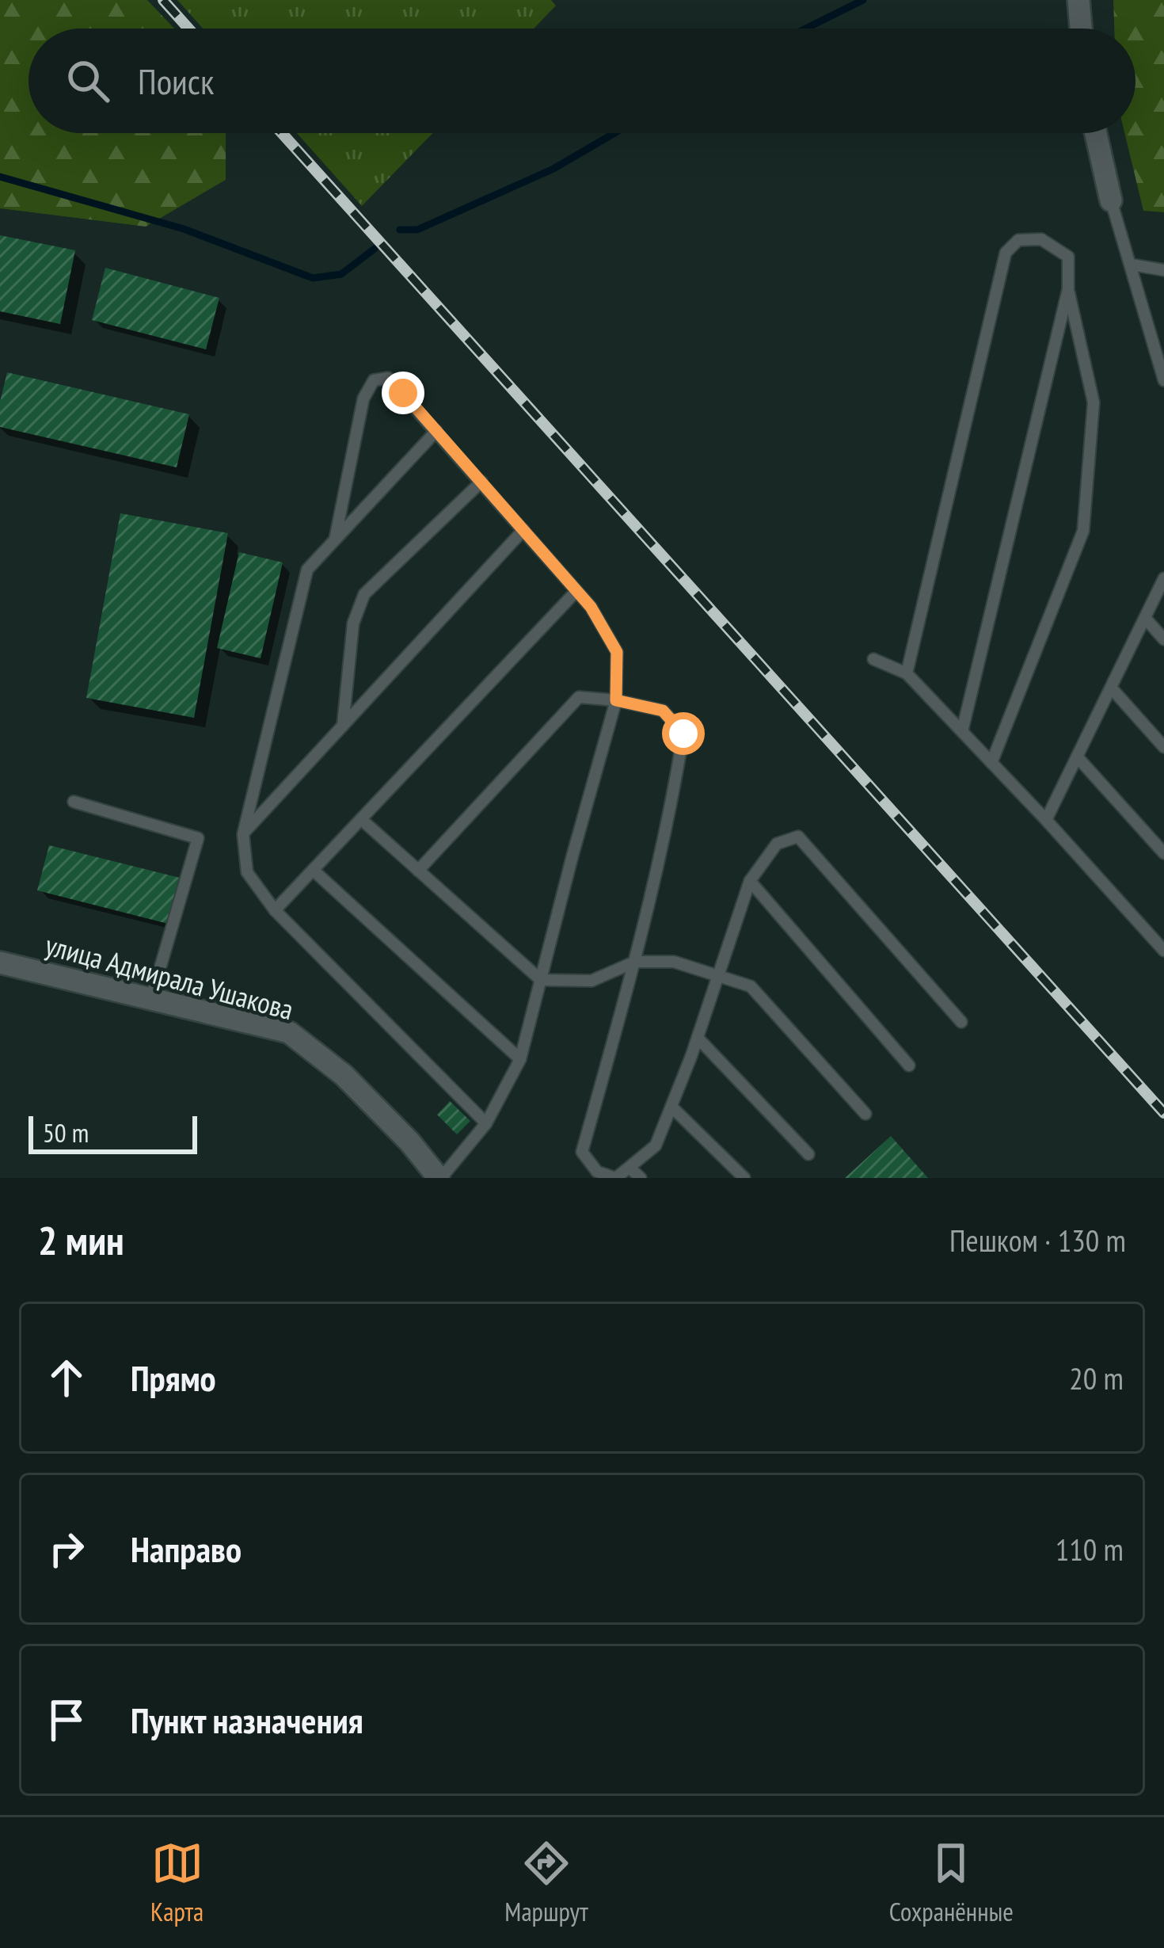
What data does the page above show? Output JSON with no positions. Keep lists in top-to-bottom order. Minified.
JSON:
{"streets":{"street":["улица Адмирала Ушакова"]},"scale_bar":"50 m","page":{"search":"Поиск","scale":"50 m","heading":["2 мин","Пешком · 130 m"],"list":[["Прямо","20 m"],["Направо","110 m"],"Пункт назначения"],"nav":["Карта","Маршрут","Сохранённые"]}}
